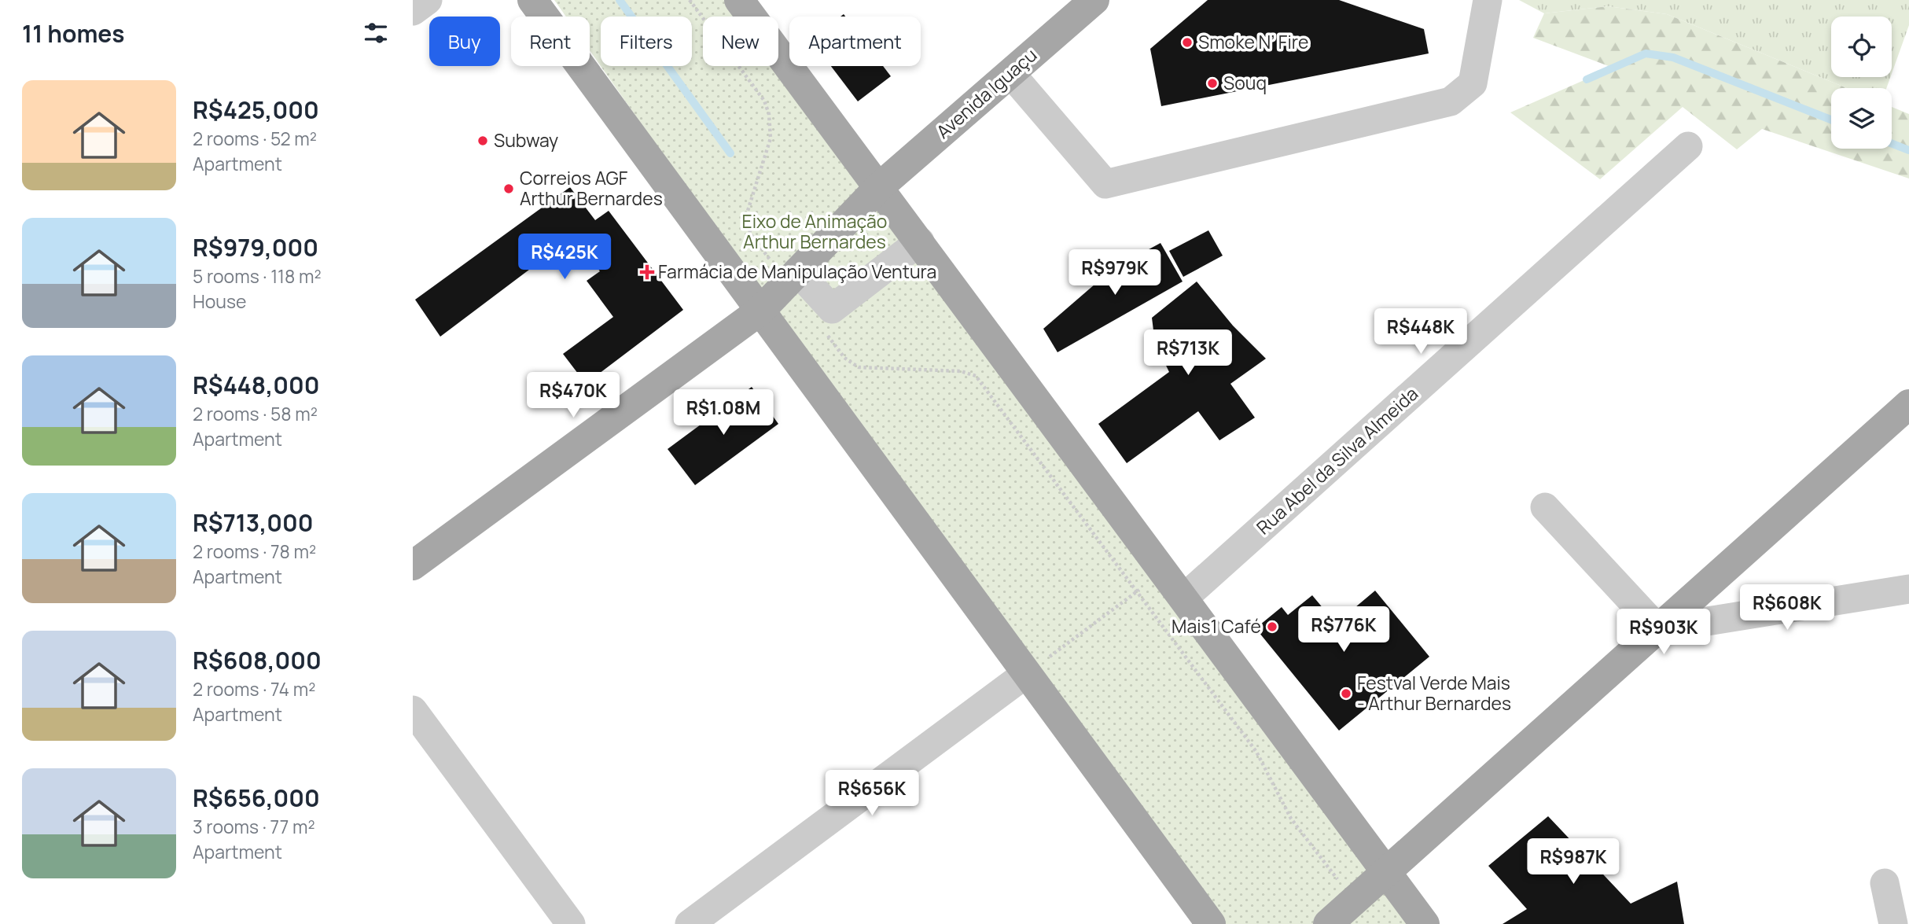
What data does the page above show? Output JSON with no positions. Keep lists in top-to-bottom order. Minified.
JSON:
{"streets":{"main road":["Avenida Iguaçu"],"street":["Rua Abel da Silva Almeida"]},"parks":["Eixo de Animação Arthur Bernardes"],"places":{"other":["Smoke N’ Fire","Souq","Subway","Correios AGF Arthur Bernardes","Mais1 Café","Festval Verde Mais - Arthur Bernardes"],"health":["Farmácia de Manipulação Ventura"]},"page":{"heading":"11 homes","chip":["Buy","Rent","Filters","New","Apartment"],"list":[{"name":"R$425,000","note":"2 rooms · 52 m² · Apartment"},{"name":"R$979,000","note":"5 rooms · 118 m² · House"},{"name":"R$448,000","note":"2 rooms · 58 m² · Apartment"},{"name":"R$713,000","note":"2 rooms · 78 m² · Apartment"},{"name":"R$608,000","note":"2 rooms · 74 m² · Apartment"},{"name":"R$656,000","note":"3 rooms · 77 m² · Apartment"}],"price":["R$425K","R$979K","R$448K","R$713K","R$470K","R$1.08M","R$608K","R$776K","R$903K","R$656K","R$987K"]}}
